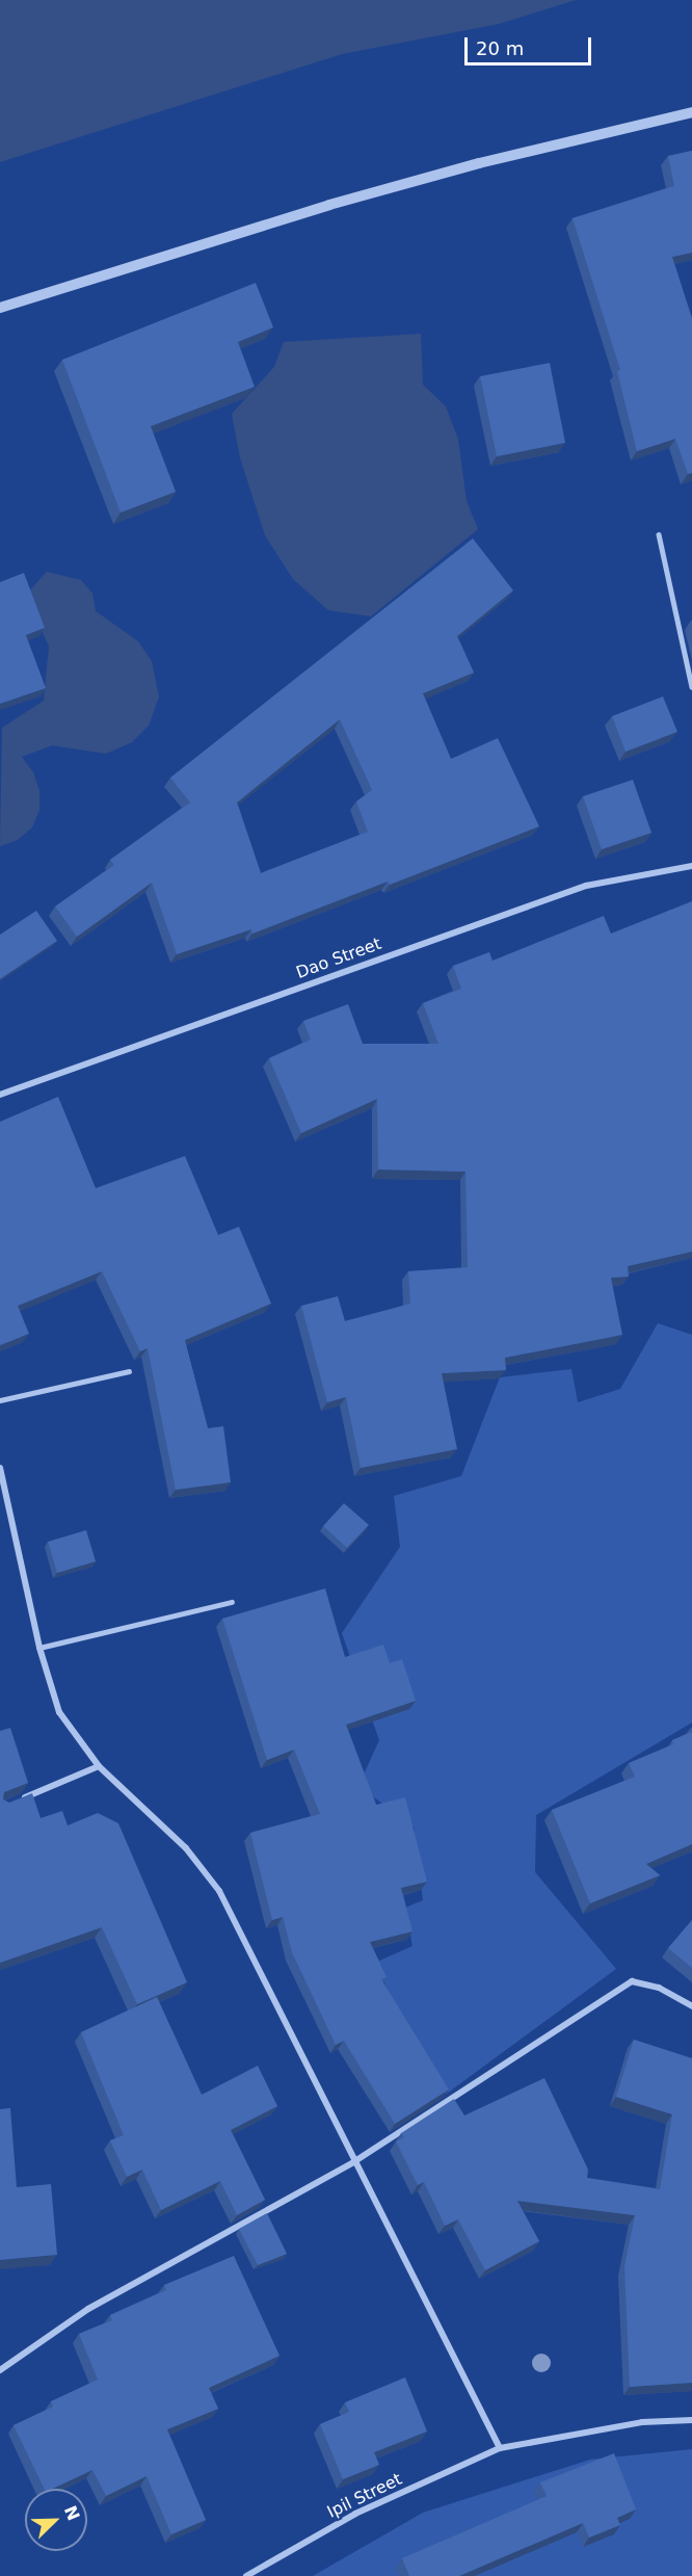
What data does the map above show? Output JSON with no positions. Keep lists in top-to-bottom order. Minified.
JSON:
{"streets":{"street":["Dao Street","Ipil Street"]},"scale_bar":"20 m","north":"top right"}
